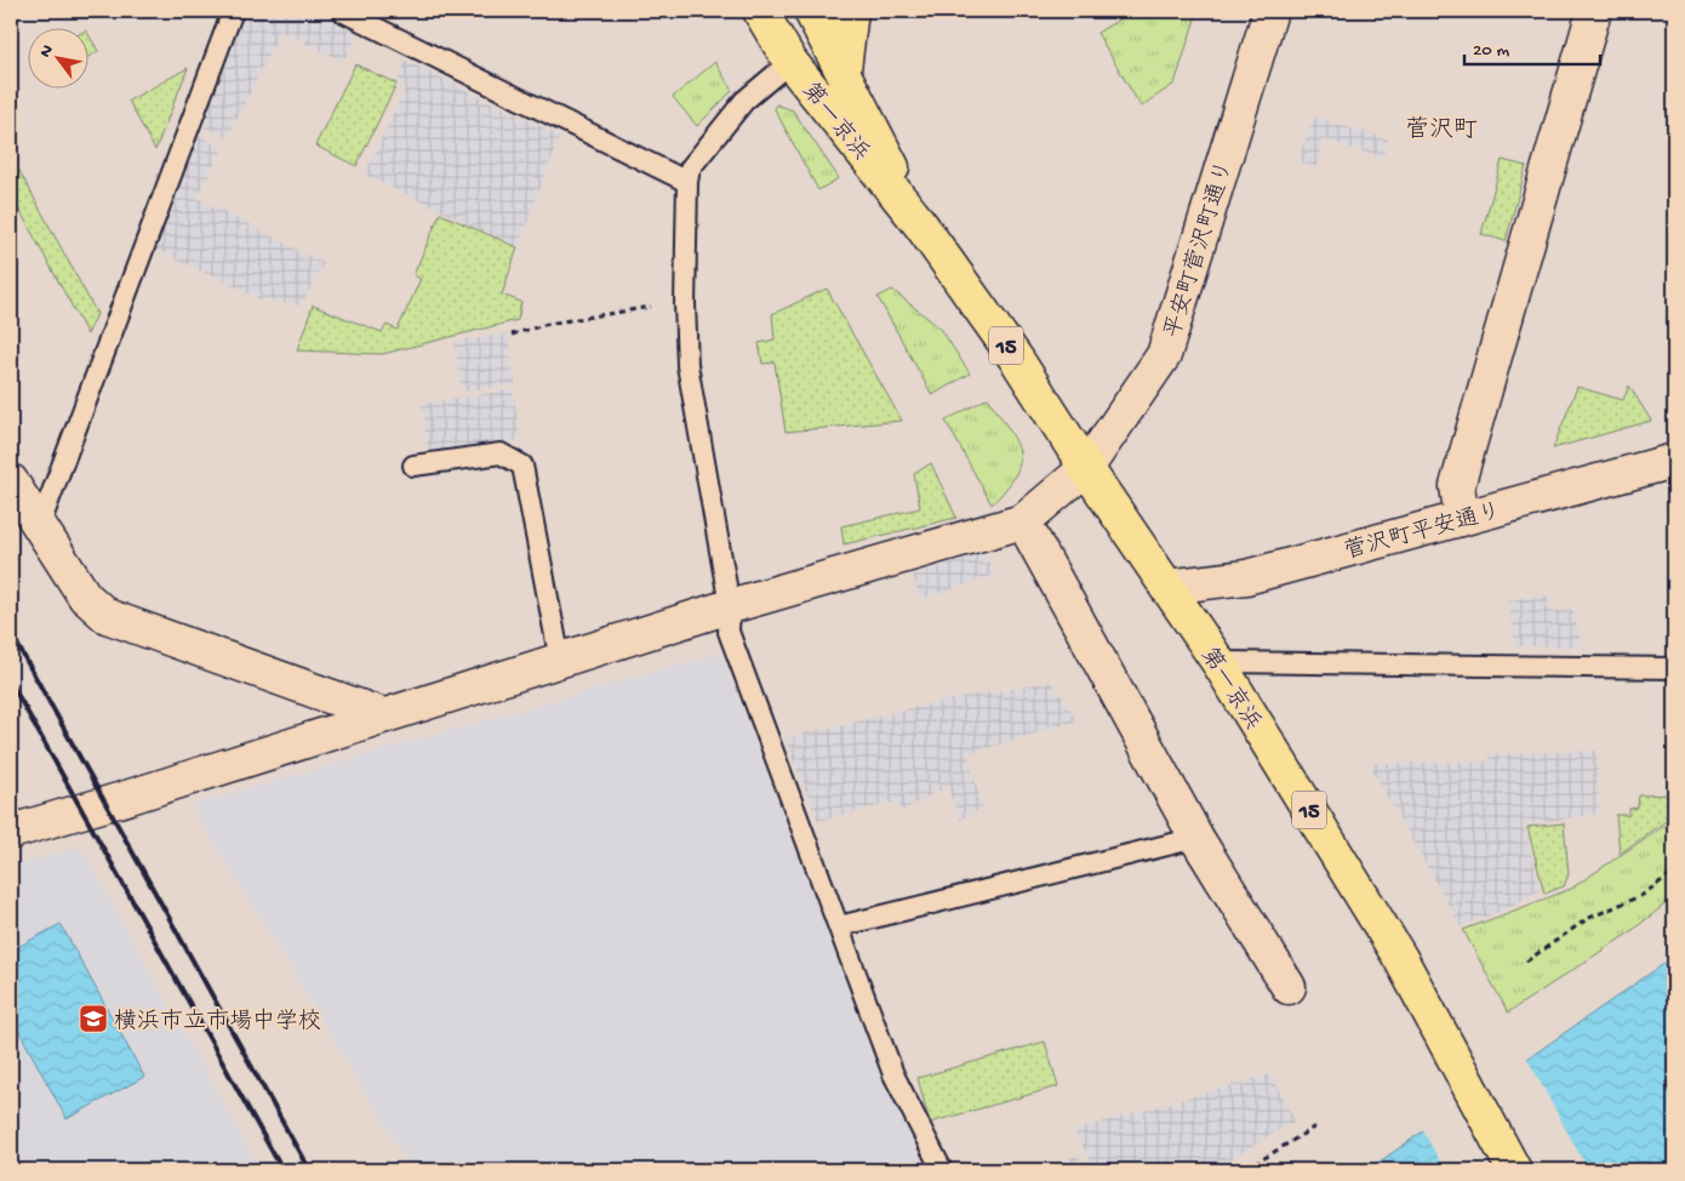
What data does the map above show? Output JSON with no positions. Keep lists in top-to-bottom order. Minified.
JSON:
{"streets":{"highway":["第一京浜","15"],"street":["平安町菅沢町通り","菅沢町平安通り"]},"crossings":[["第一京浜","平安町菅沢町通り"],["第一京浜","菅沢町平安通り"]],"districts":["菅沢町"],"places":{"school or university":["横浜市立市場中学校"]},"scale_bar":"20 m","north":"top left"}
